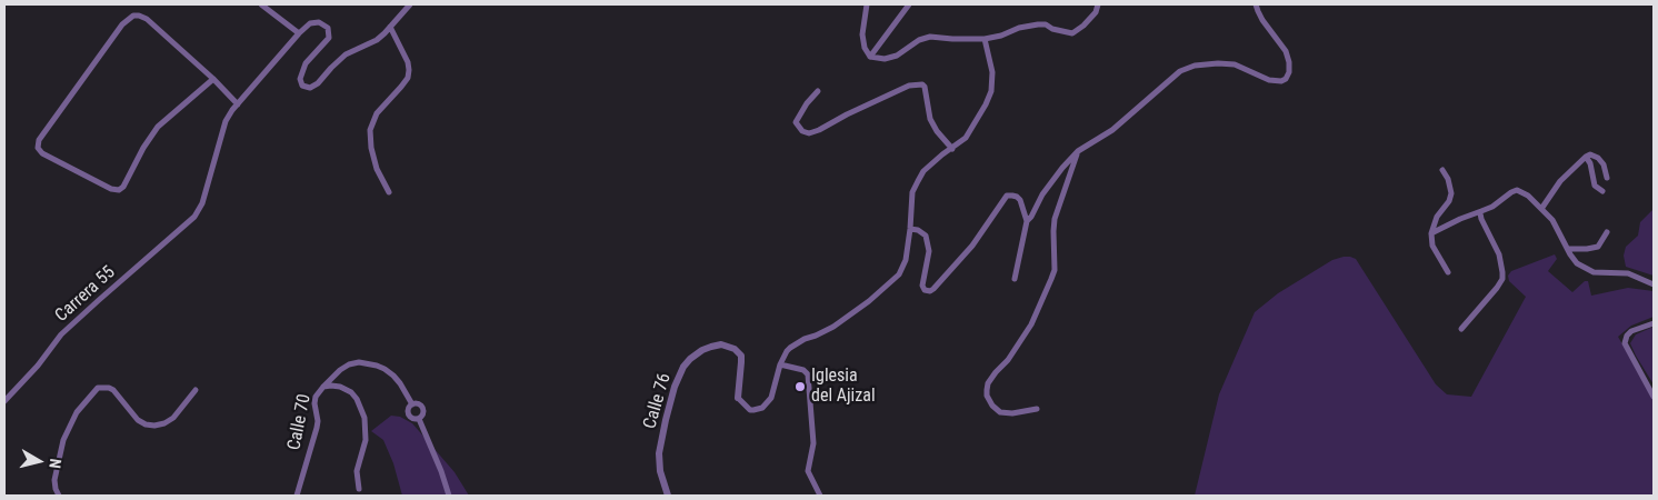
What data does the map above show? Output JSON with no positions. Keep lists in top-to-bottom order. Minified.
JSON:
{"streets":{"street":["Carrera 55","Calle 76","Calle 70"]},"places":["Iglesia del Ajizal"],"north":"right"}
